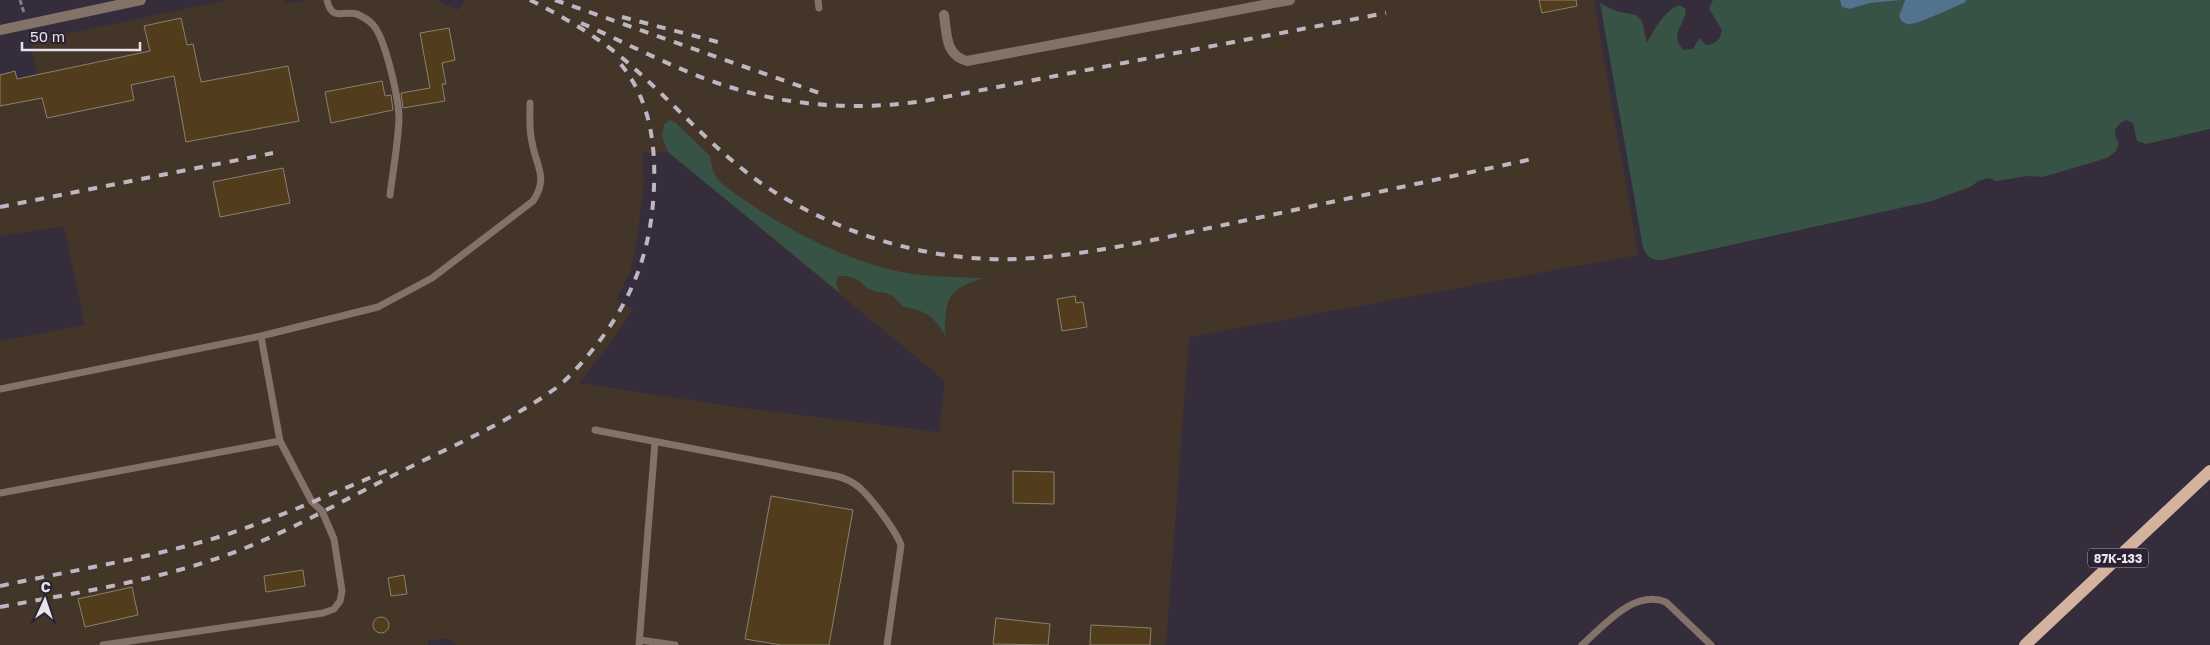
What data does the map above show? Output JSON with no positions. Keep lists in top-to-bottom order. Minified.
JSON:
{"streets":{"main road":["87К-133"]},"scale_bar":"50 m","north":"top"}
